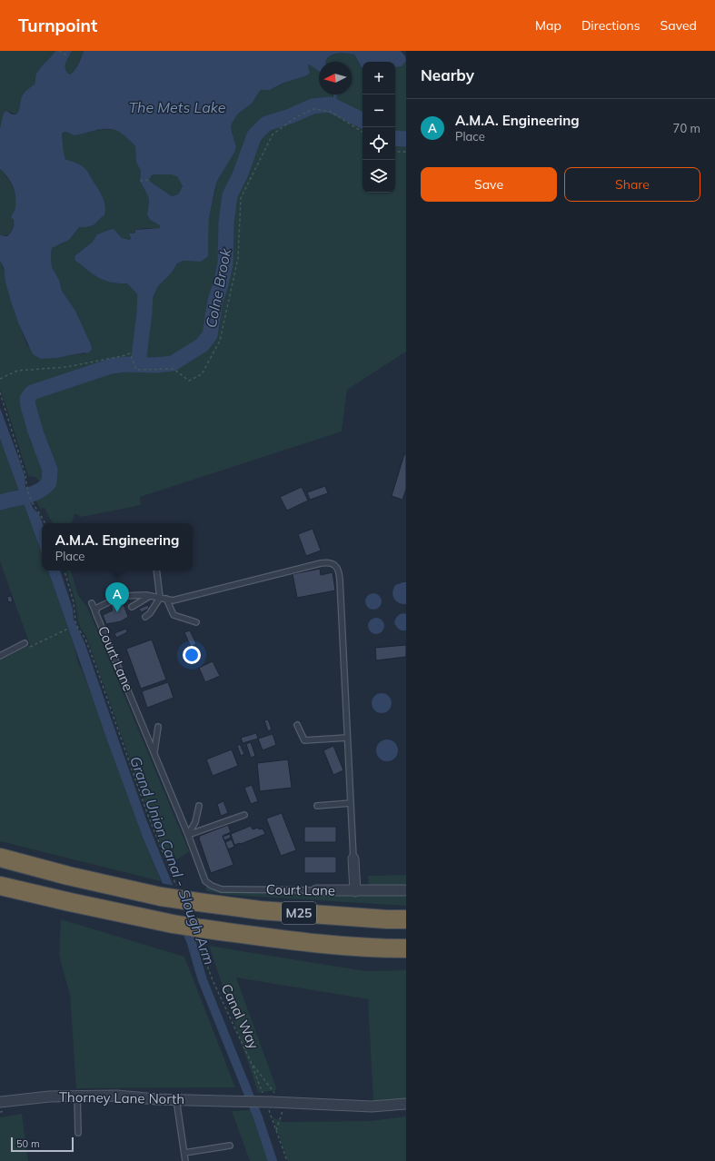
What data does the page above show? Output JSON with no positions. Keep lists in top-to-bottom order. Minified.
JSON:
{"streets":{"highway":["M25"],"street":["Court Lane","Thorney Lane North"],"path":["Canal Way"]},"crossings":[["M25","Canal Way"],["Canal Way","Thorney Lane North"]],"water":["The Mets Lake","Colne Brook","Grand Union Canal - Slough Arm"],"scale_bar":"50 m","north":"left","page":{"header":"Turnpoint","nav":["Map","Directions","Saved"],"heading":"Nearby","map_buttons":["+","−"],"list":[{"mark":"A","name":"A.M.A. Engineering","note":"Place","value":"70 m"}],"buttons":["Save","Share"],"popup":["A.M.A. Engineering","Place"],"pins":"A","scale":"50 m"}}
